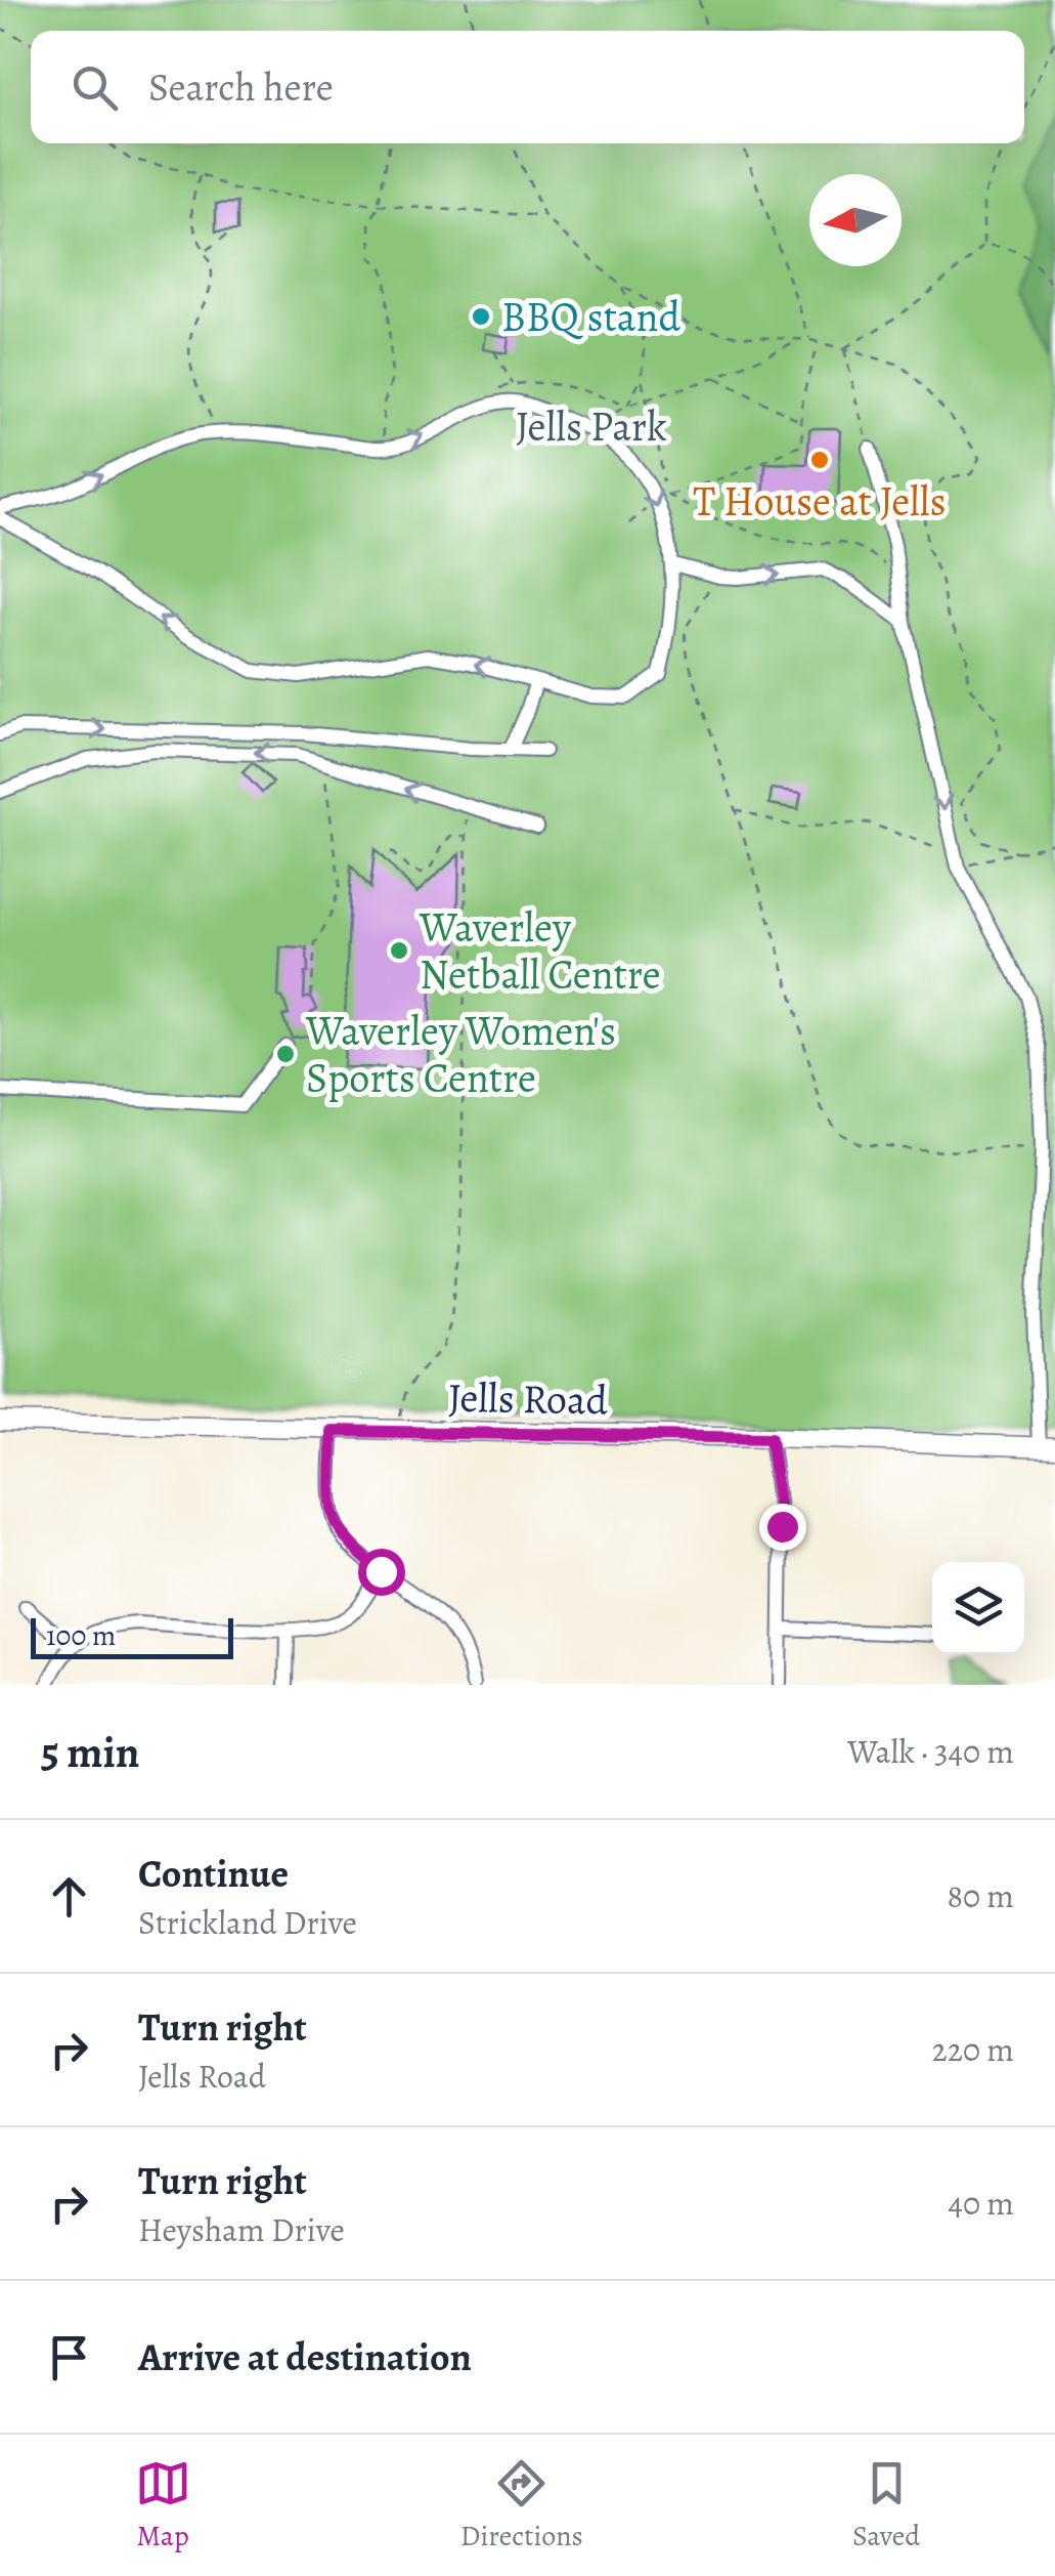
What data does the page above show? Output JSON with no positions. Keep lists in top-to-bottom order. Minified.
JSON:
{"streets":{"main road":["Jells Road"]},"parks":["Jells Park"],"places":["BBQ stand","T House at Jells","Waverley Netball Centre","Waverley Women's Sports Centre"],"scale_bar":"100 m","north":"left","page":{"search":"Search here","scale":"100 m","heading":["5 min","Walk · 340 m"],"list":[["Continue","Strickland Drive","80 m"],["Turn right","Jells Road","220 m"],["Turn right","Heysham Drive","40 m"],"Arrive at destination"],"nav":["Map","Directions","Saved"]}}
